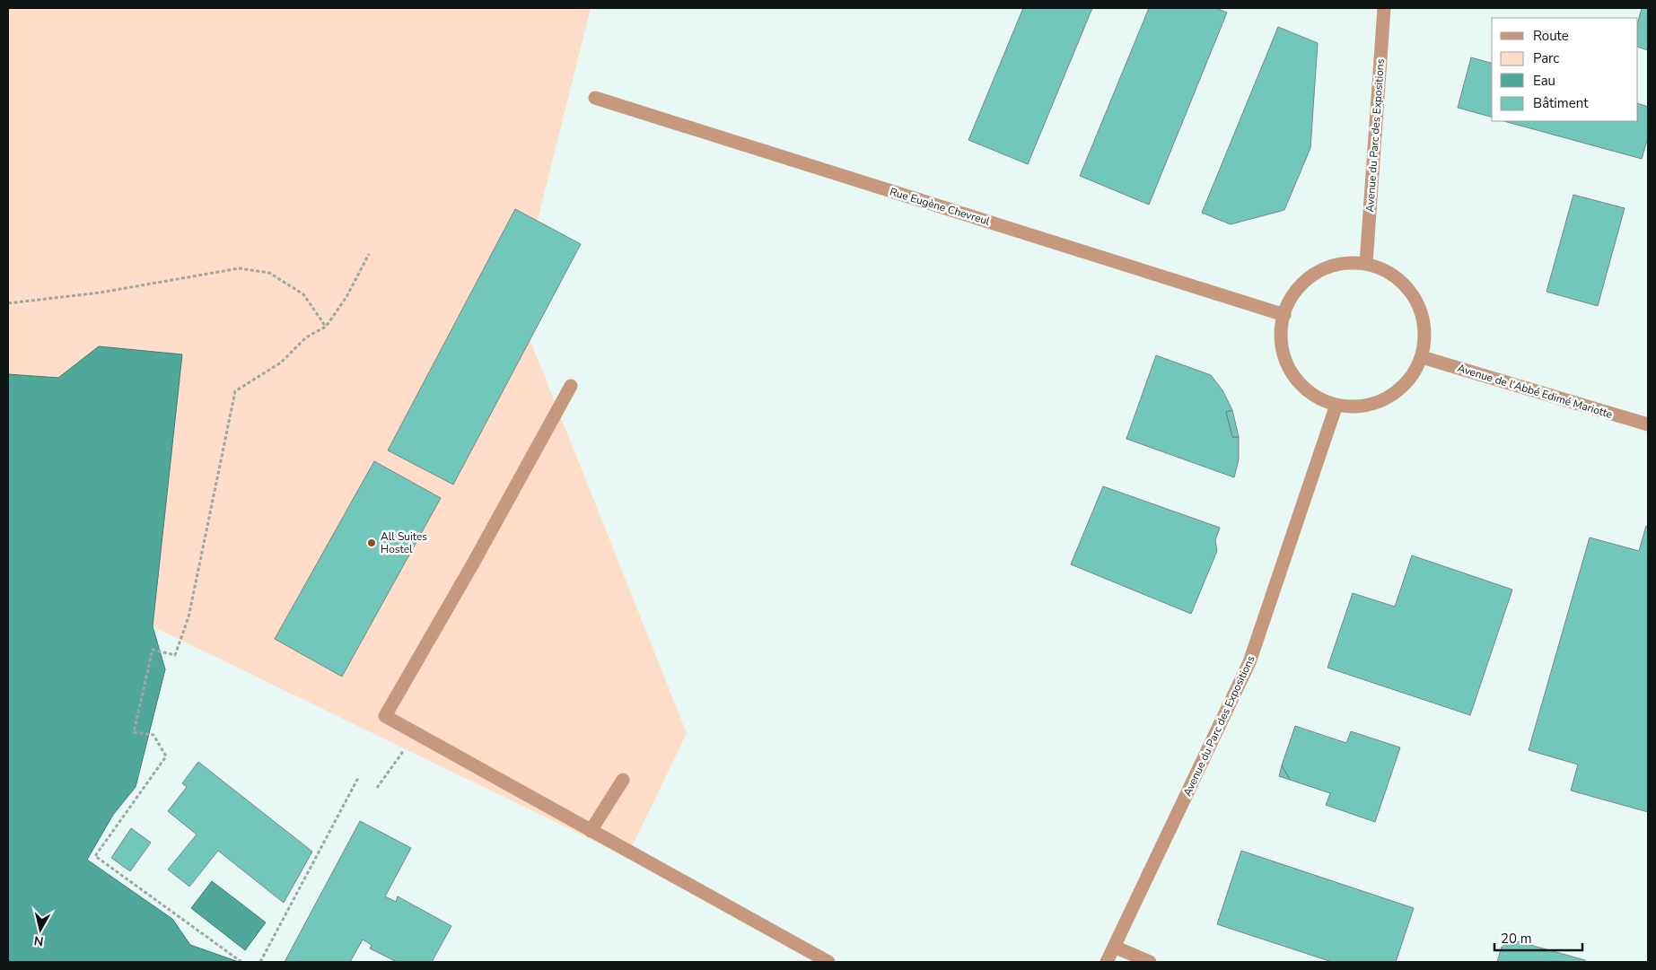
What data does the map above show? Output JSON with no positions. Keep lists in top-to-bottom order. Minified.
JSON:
{"streets":{"street":["Avenue du Parc des Expositions","Rue Eugène Chevreul","Avenue de l'Abbé Edimé Mariotte"]},"crossings":[["Avenue du Parc des Expositions","Rue Eugène Chevreul"],["Avenue du Parc des Expositions","Avenue de l'Abbé Edimé Mariotte"],["Rue Eugène Chevreul","Avenue de l'Abbé Edimé Mariotte"]],"places":["All Suites Hostel"],"legend":["Route","Parc","Eau","Bâtiment"],"scale_bar":"20 m","north":"bottom"}
